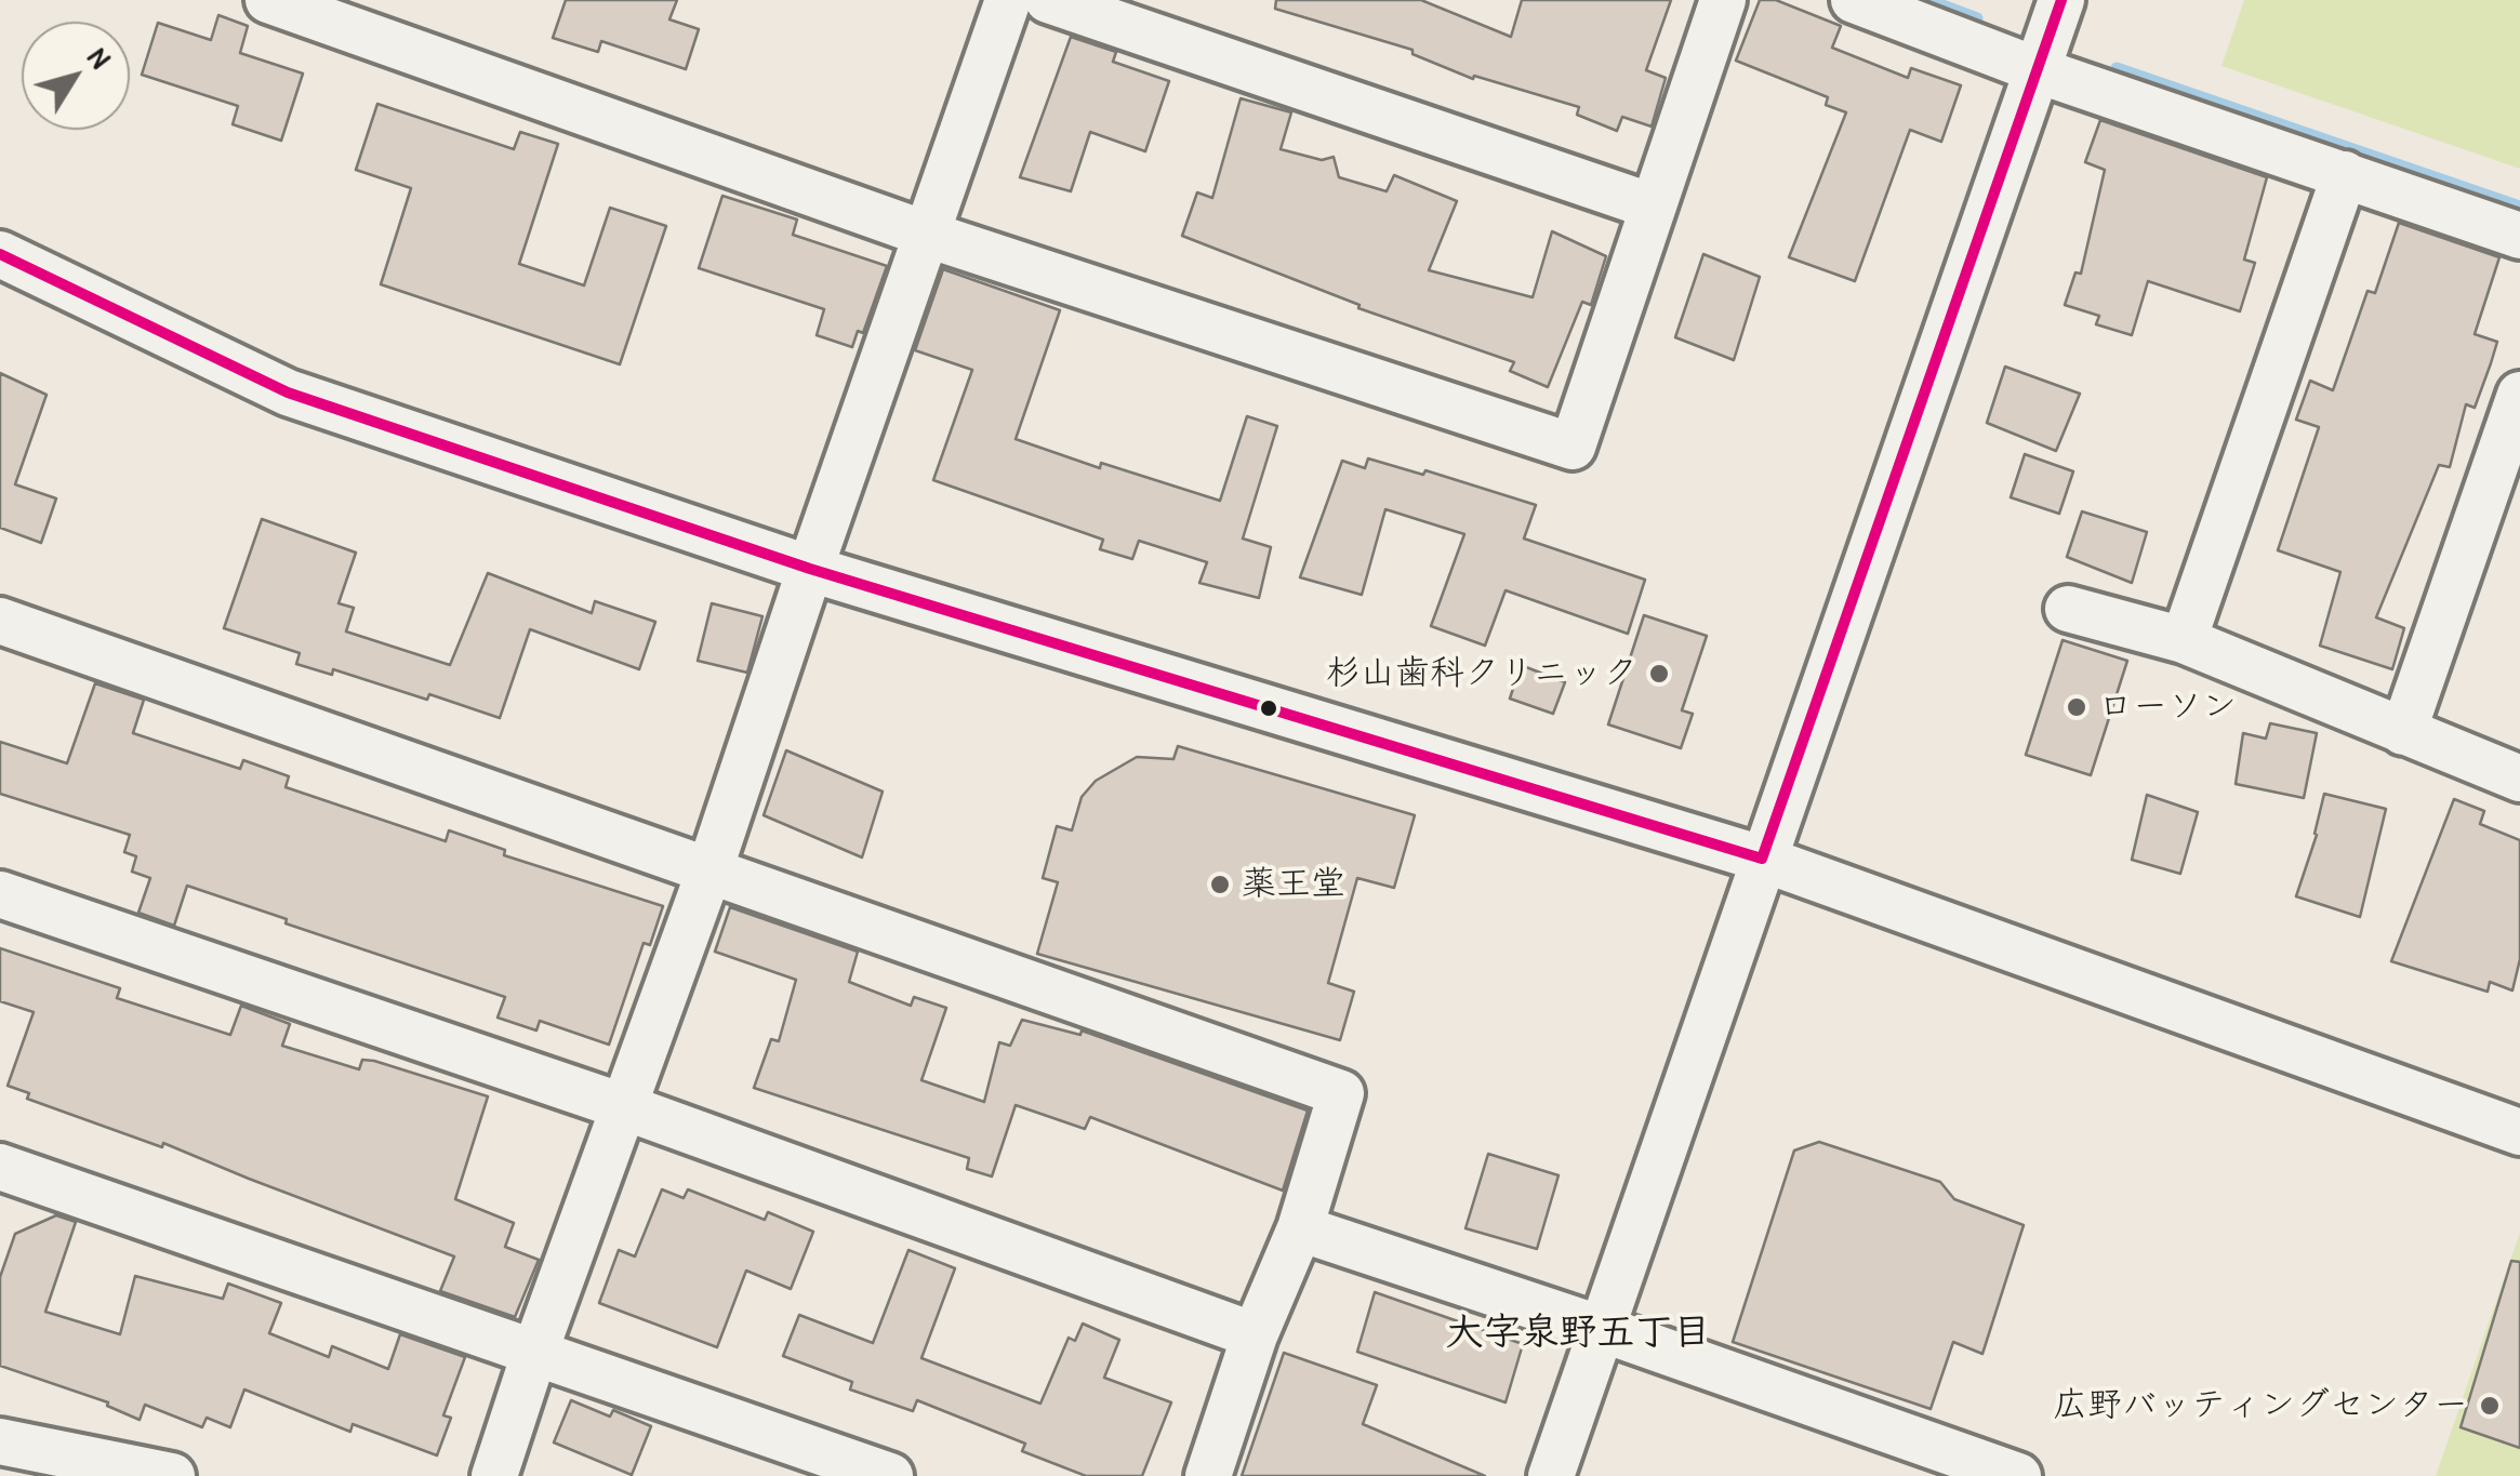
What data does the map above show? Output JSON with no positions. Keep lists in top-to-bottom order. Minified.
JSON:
{"districts":["大字泉野五丁目"],"places":["杉山歯科クリニック","ローソン","薬王堂","広野バッティングセンター"],"north":"top right"}
